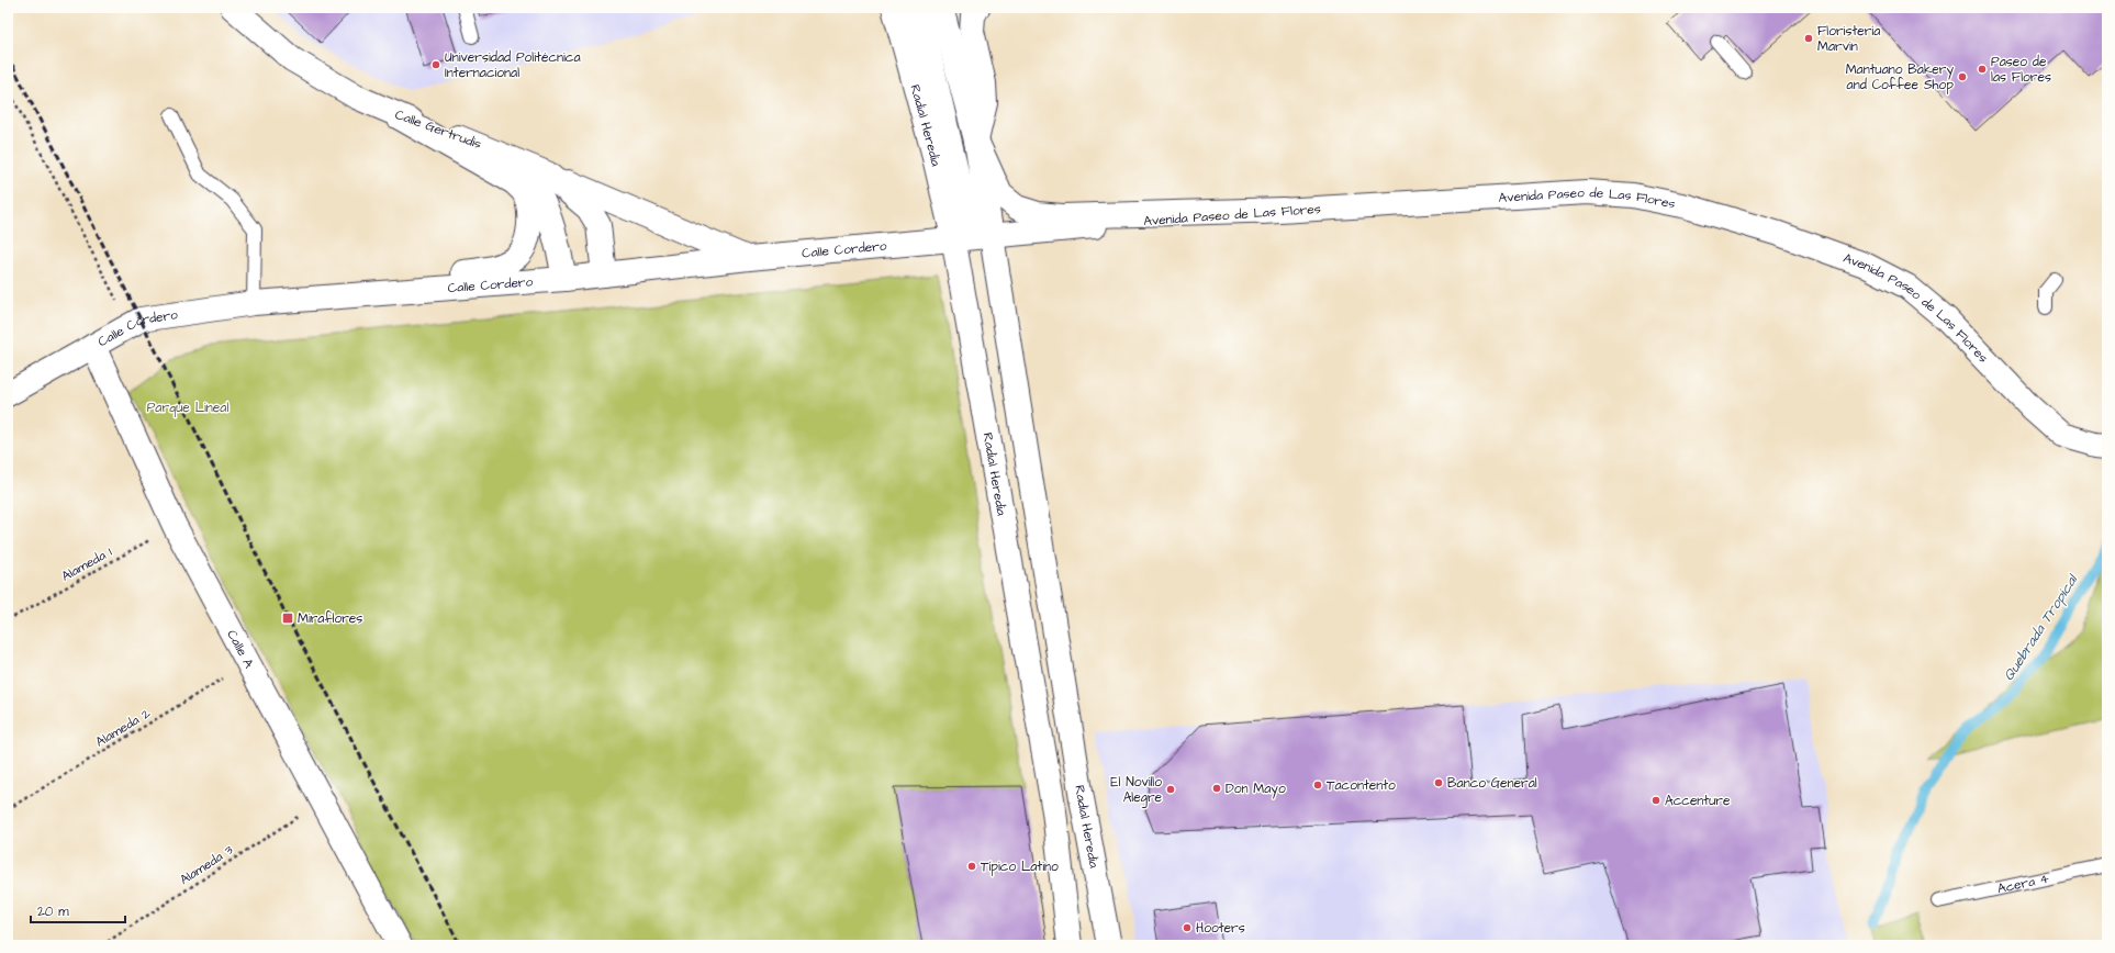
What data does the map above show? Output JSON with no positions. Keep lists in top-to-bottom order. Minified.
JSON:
{"streets":{"street":["Radial Heredia","Calle Gertrudis","Avenida Paseo de Las Flores","Calle Cordero","Calle A"],"lane":["Acera 4"],"path":["Alameda 1","Alameda 2","Alameda 3"]},"crossings":[["Radial Heredia","Avenida Paseo de Las Flores"],["Radial Heredia","Calle Cordero"],["Calle Gertrudis","Calle Cordero"],["Avenida Paseo de Las Flores","Calle Cordero"],["Calle Cordero","Calle A"],["Alameda 1","Calle A"],["Calle A","Alameda 2"],["Calle A","Alameda 3"]],"water":["Quebrada Tropical"],"parks":["Parque Lineal"],"places":{"other":["Floristería Marvin","Universidad Politécnica Internacional","Paseo de las Flores","Mantuano Bakery and Coffee Shop","Banco General","Tacontento","Don Mayo","El Novillo Alegre","Accenture","Típico Latino","Hooters"],"transit":["Miraflores"]},"scale_bar":"20 m"}
